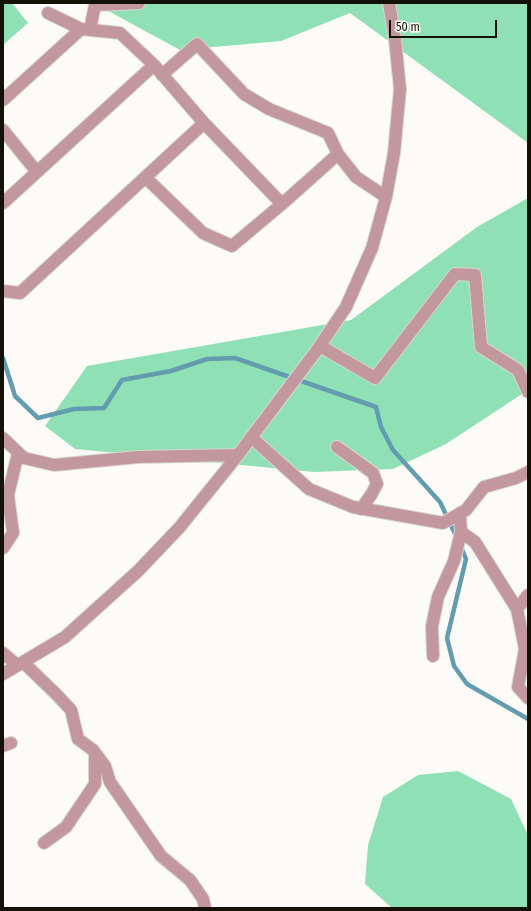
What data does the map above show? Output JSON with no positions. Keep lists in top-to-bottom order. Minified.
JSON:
{"scale_bar":"50 m"}
